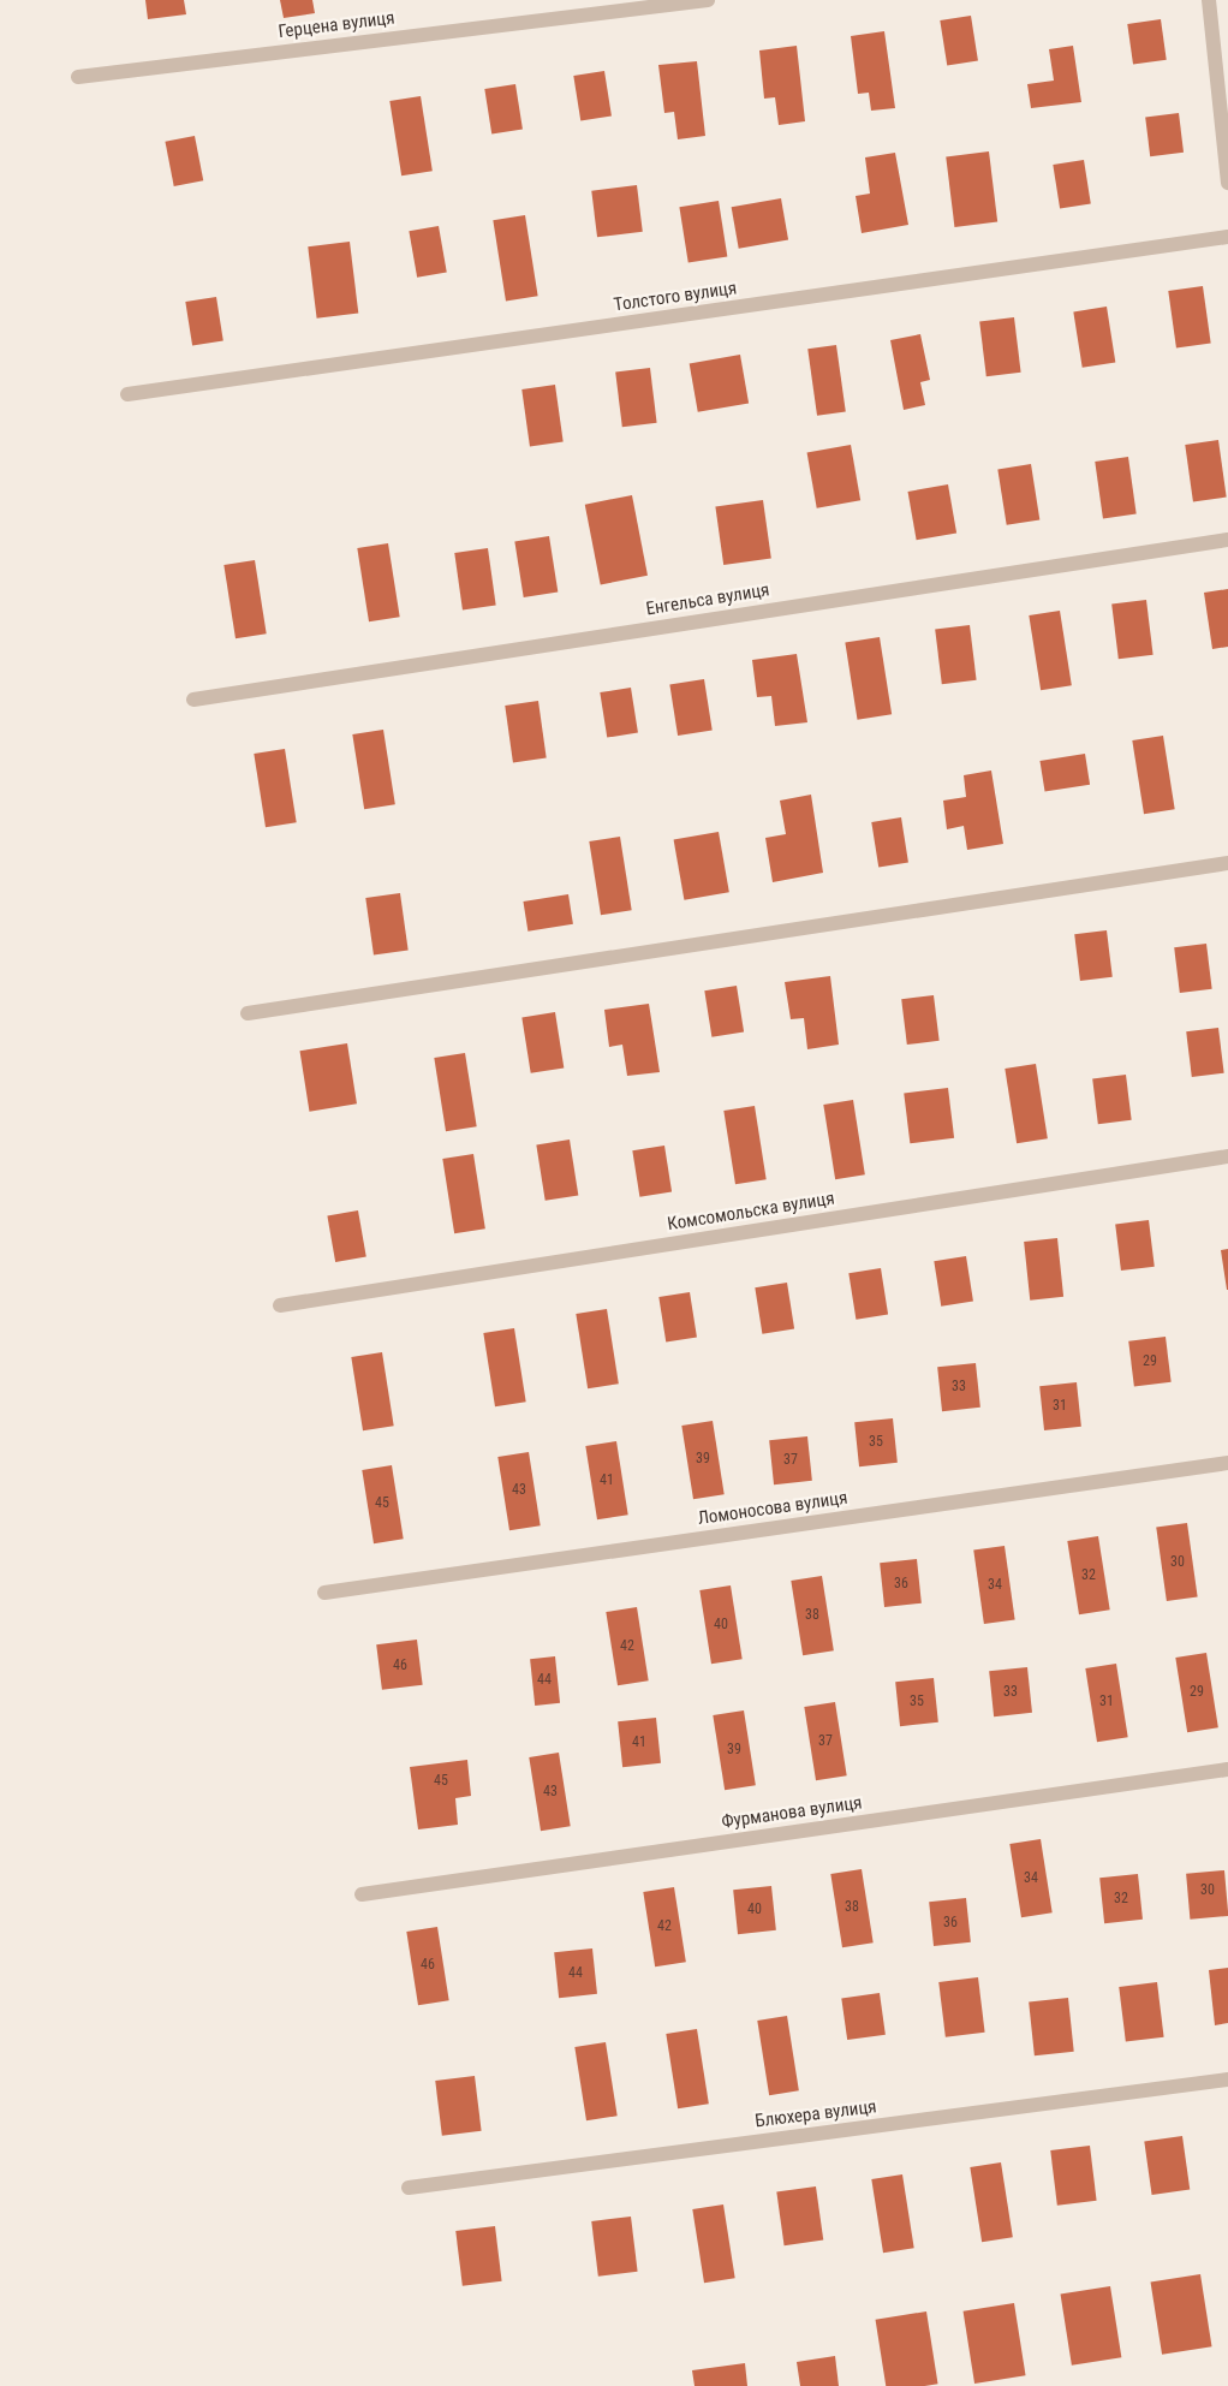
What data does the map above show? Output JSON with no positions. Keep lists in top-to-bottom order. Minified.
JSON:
{"streets":{"street":["Герцена вулиця","Толстого вулиця","Енгельса вулиця","Комсомольска вулиця","Ломоносова вулиця","Фурманова вулиця","Блюхера вулиця"]},"house_numbers":["29","33","31","35","39","37","41","43","45","30","32","36","34","38","40","42","46","44","33","29","35","31","37","41","39","45","43","34","30","32","38","40","36","42","46","44"]}
